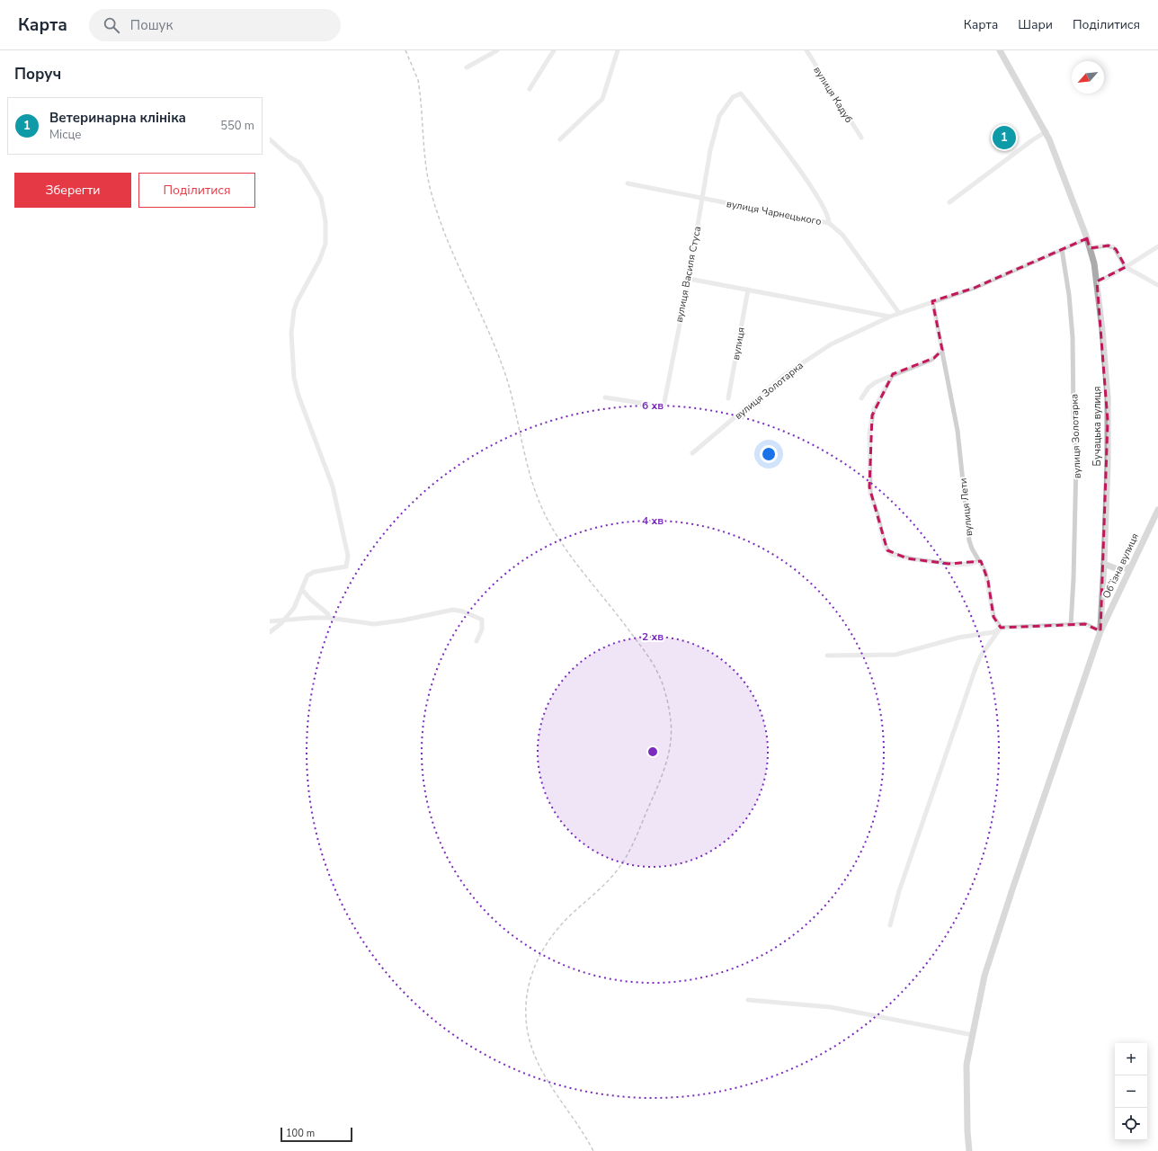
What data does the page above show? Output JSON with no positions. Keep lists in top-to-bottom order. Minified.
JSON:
{"streets":{"main road":["Бучацька вулиця","Обʼїзна вулиця"],"street":["вулиця Кадуб","вулиця Чарнецького","вулиця Василя Стуса","вулиця","вулиця Золотарка","вулиця Лети"]},"crossings":[["вулиця Чарнецького","вулиця Василя Стуса"],["вулиця Чарнецького","вулиця Золотарка"],["вулиця Золотарка","Бучацька вулиця"],["вулиця Золотарка","вулиця Лети"],["Бучацька вулиця","Обʼїзна вулиця"]],"scale_bar":"100 m","north":"bottom left","page":{"header":"Карта","search":"Пошук","nav":["Карта","Шари","Поділитися"],"heading":"Поруч","list":[{"mark":"1","name":"Ветеринарна клініка","note":"Місце","value":"550 m"}],"pins":"1","buttons":["Зберегти","Поділитися"],"map_buttons":["+","−"],"scale":"100 m"},"rings":["6 хв","4 хв","2 хв"]}
